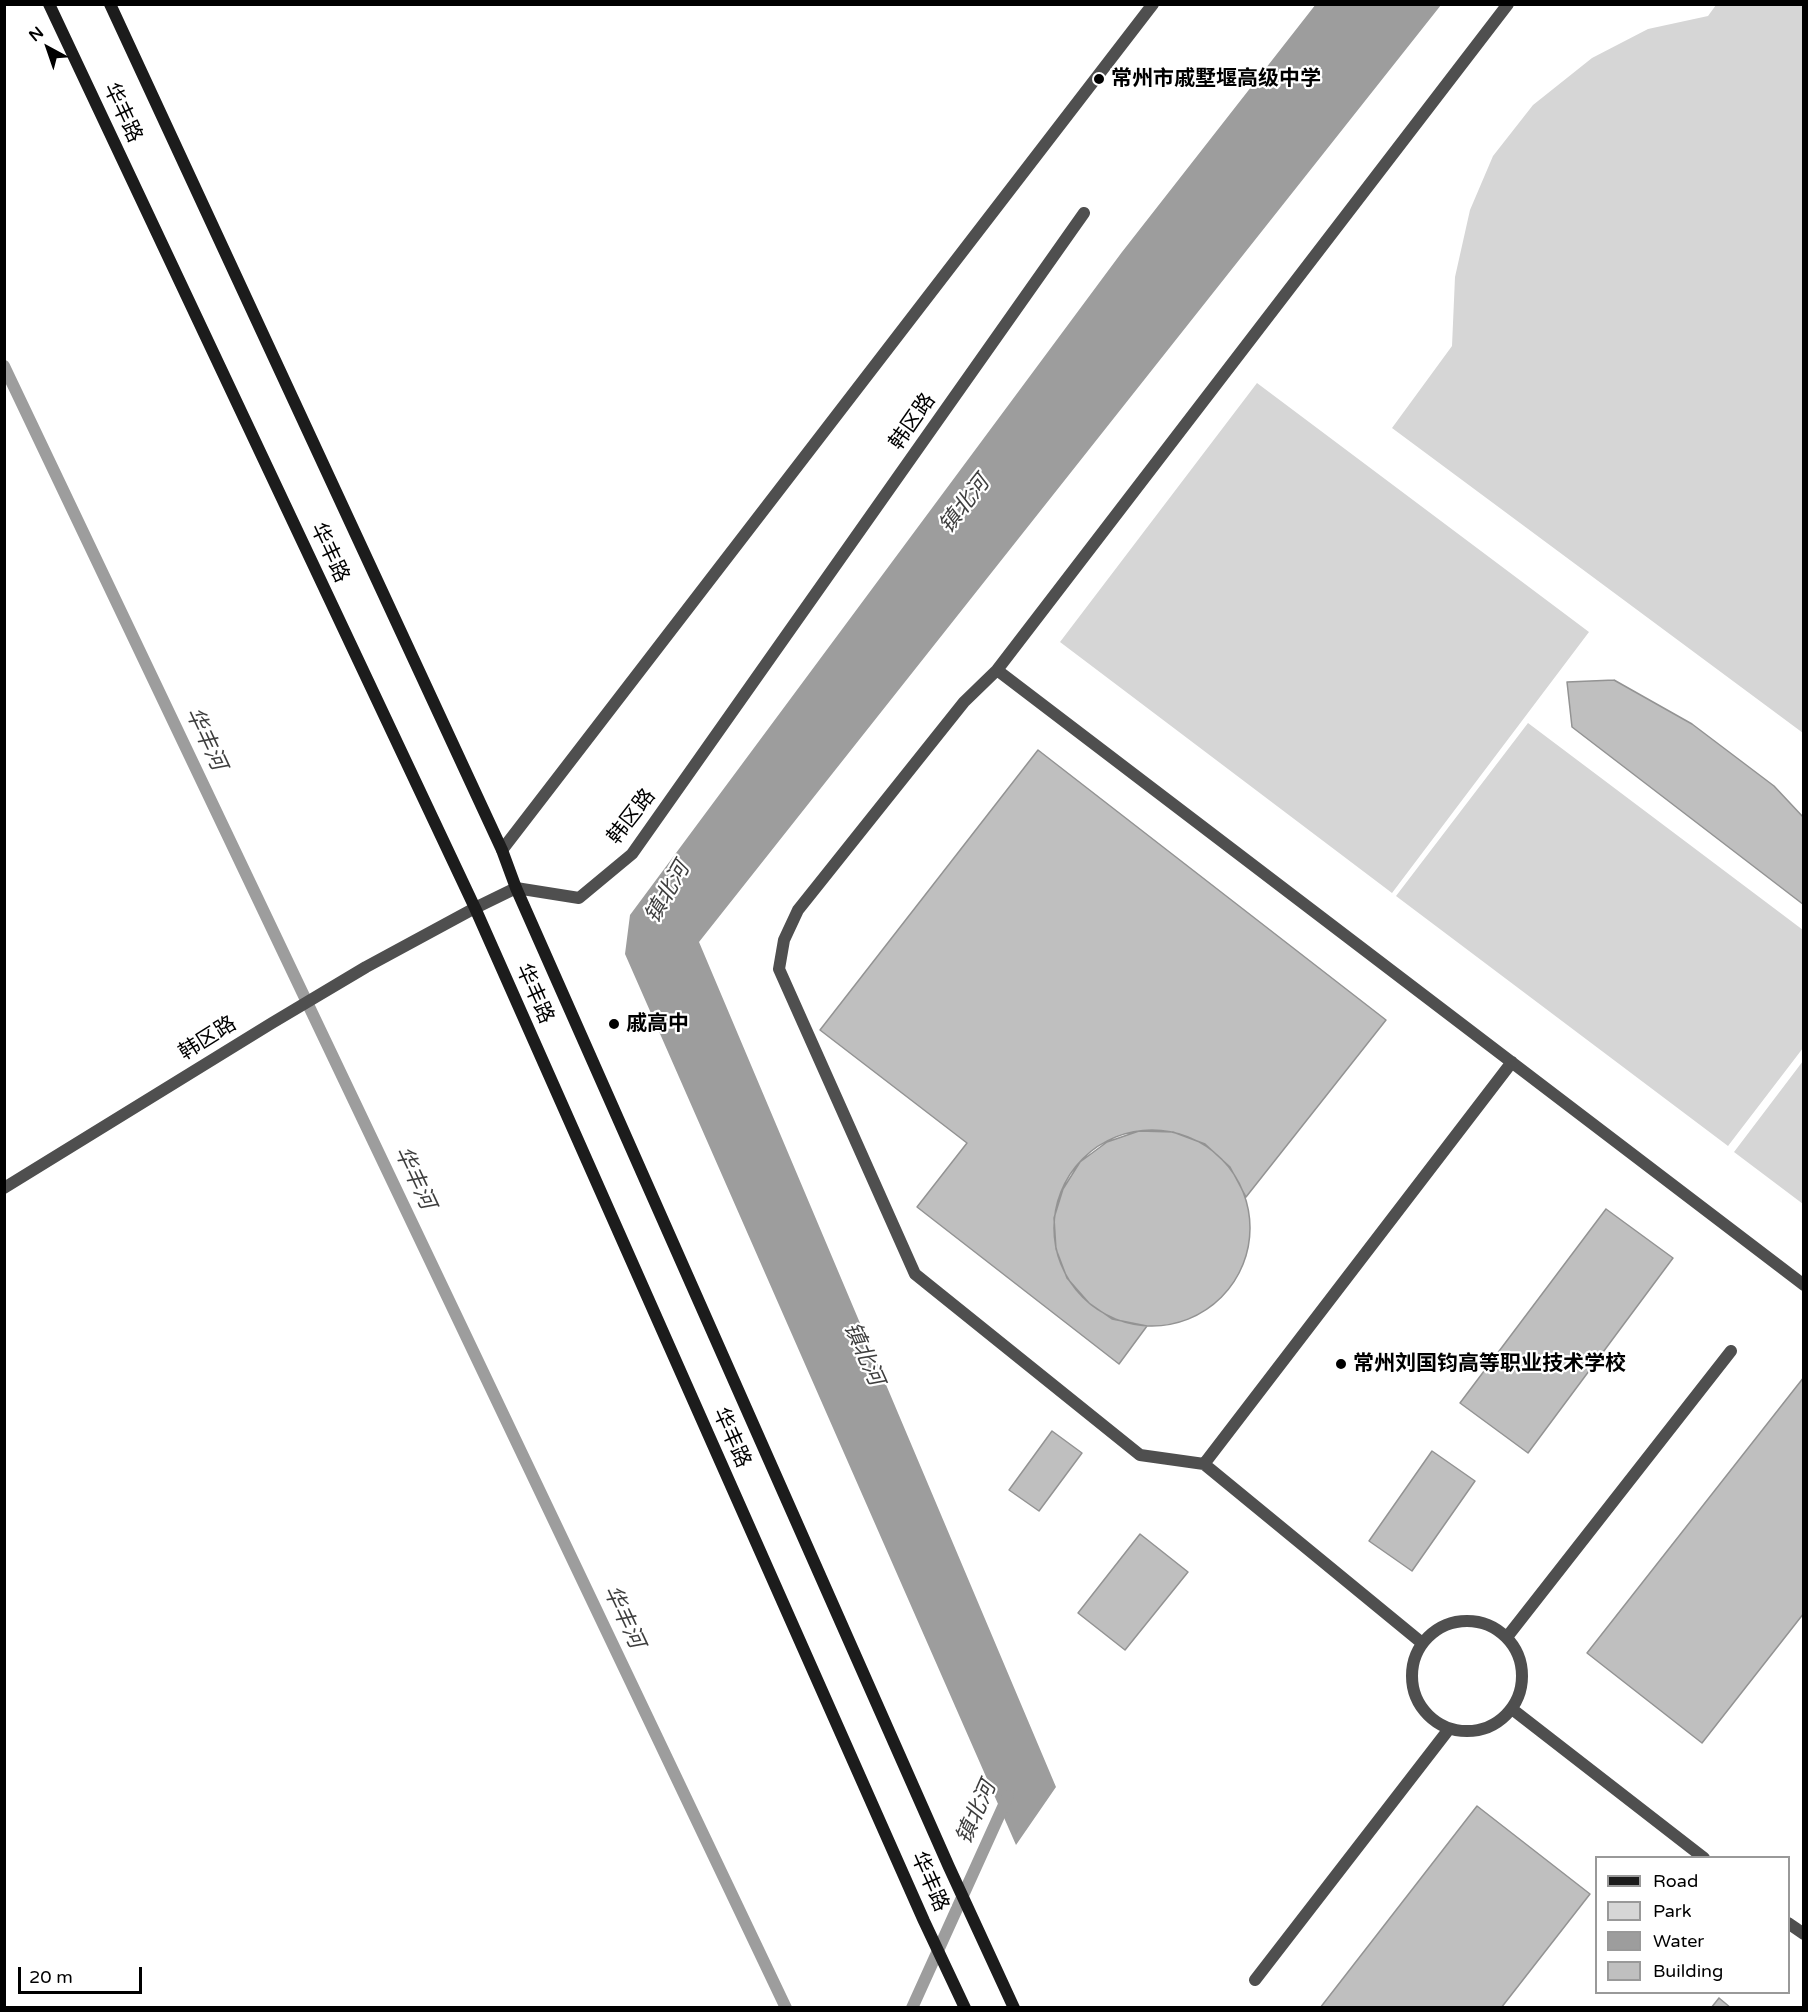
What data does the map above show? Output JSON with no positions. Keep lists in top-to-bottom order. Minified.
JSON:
{"streets":{"street":["华丰路","韩区路"]},"crossings":[["华丰路","韩区路"]],"water":["镇北河","华丰河"],"places":["常州市戚墅堰高级中学","戚高中","常州刘国钧高等职业技术学校"],"legend":["Road","Park","Water","Building"],"scale_bar":"20 m","north":"top left"}
